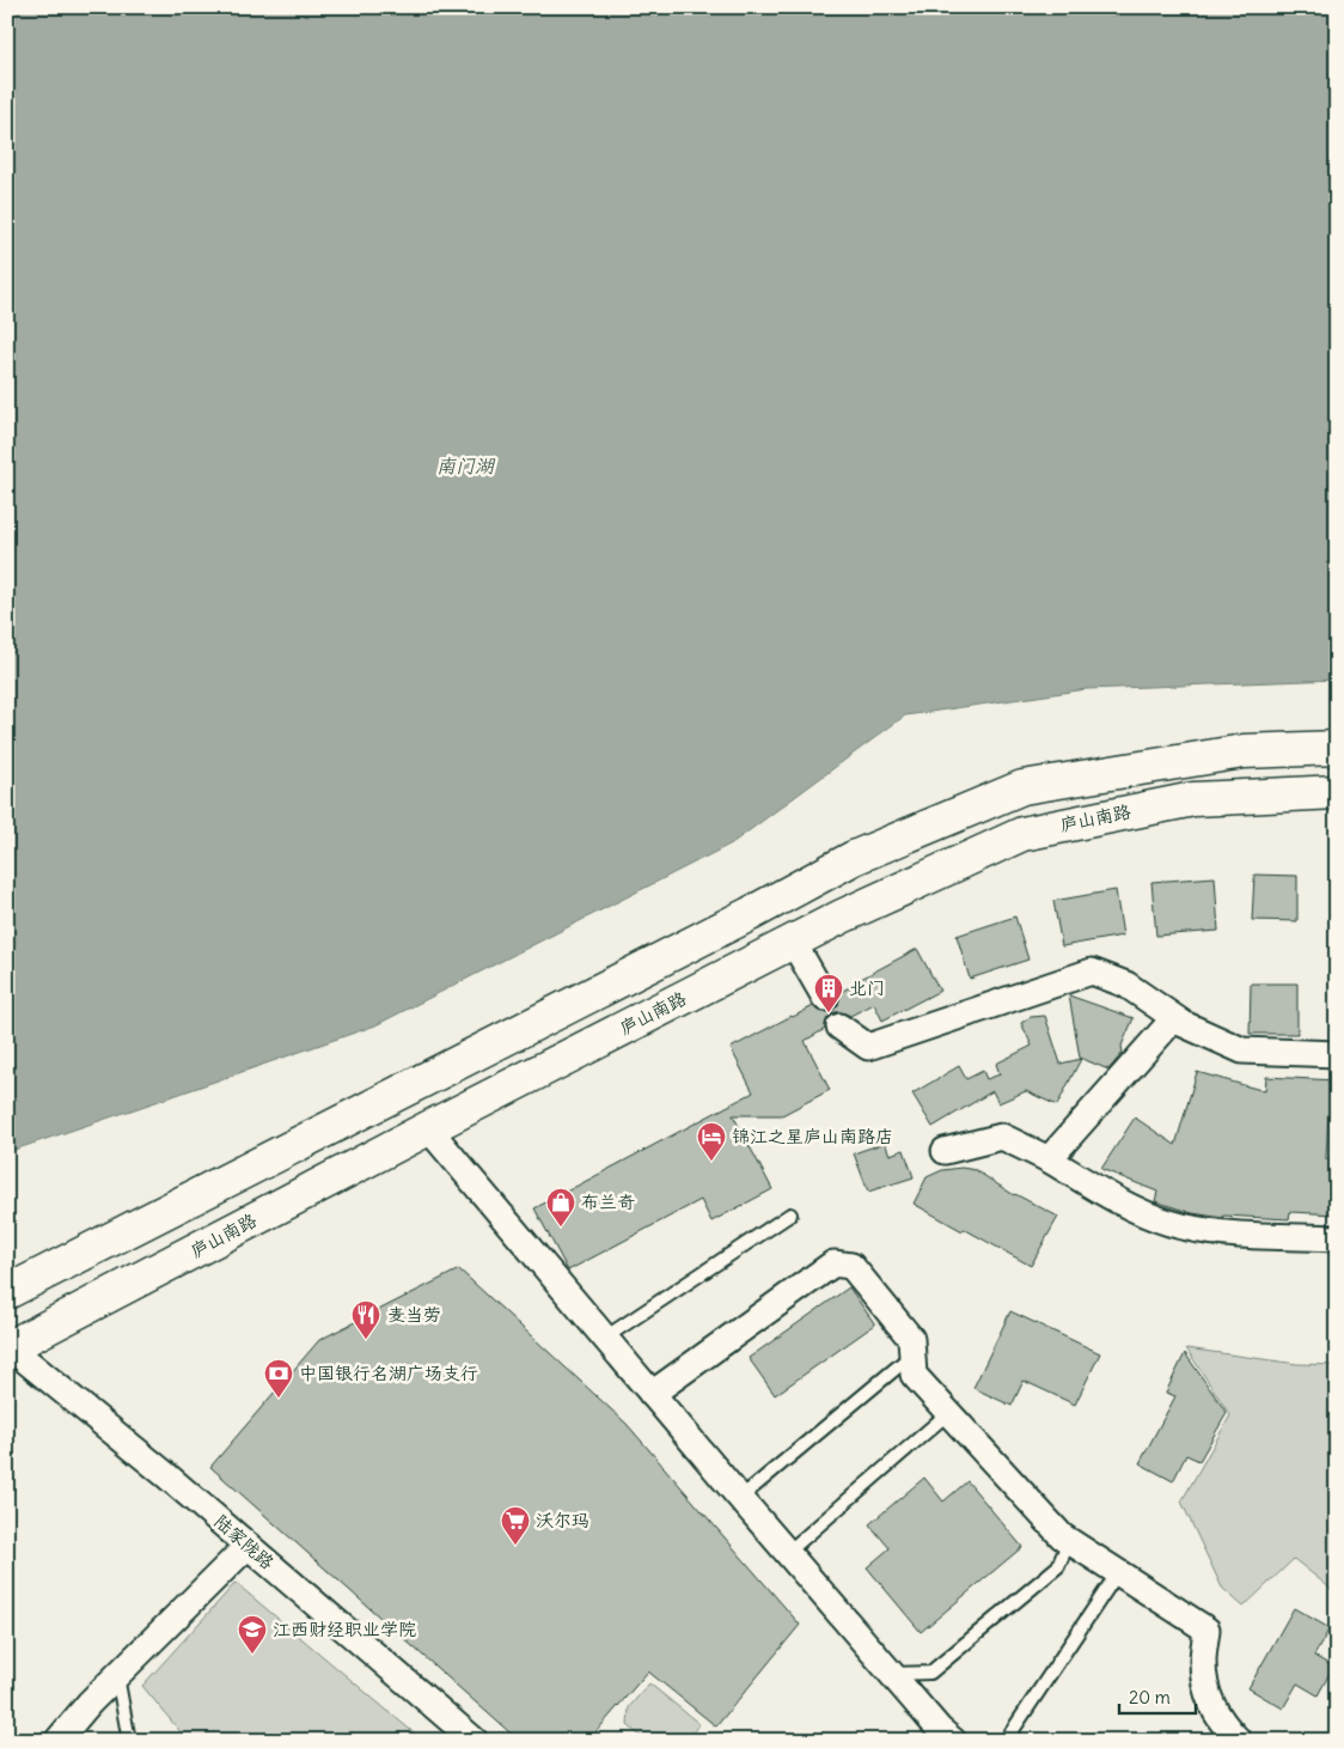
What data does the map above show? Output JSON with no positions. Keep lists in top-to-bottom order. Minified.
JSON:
{"streets":{"main road":["庐山南路"],"street":["陆家陇路"]},"crossings":[["庐山南路","陆家陇路"]],"water":["南门湖"],"places":{"building":["北门"],"hotel":["锦江之星庐山南路店"],"shop":["布兰奇"],"restaurant":["麦当劳"],"bank":["中国银行名湖广场支行"],"supermarket":["沃尔玛"],"school or university":["江西财经职业学院"]},"scale_bar":"20 m"}
